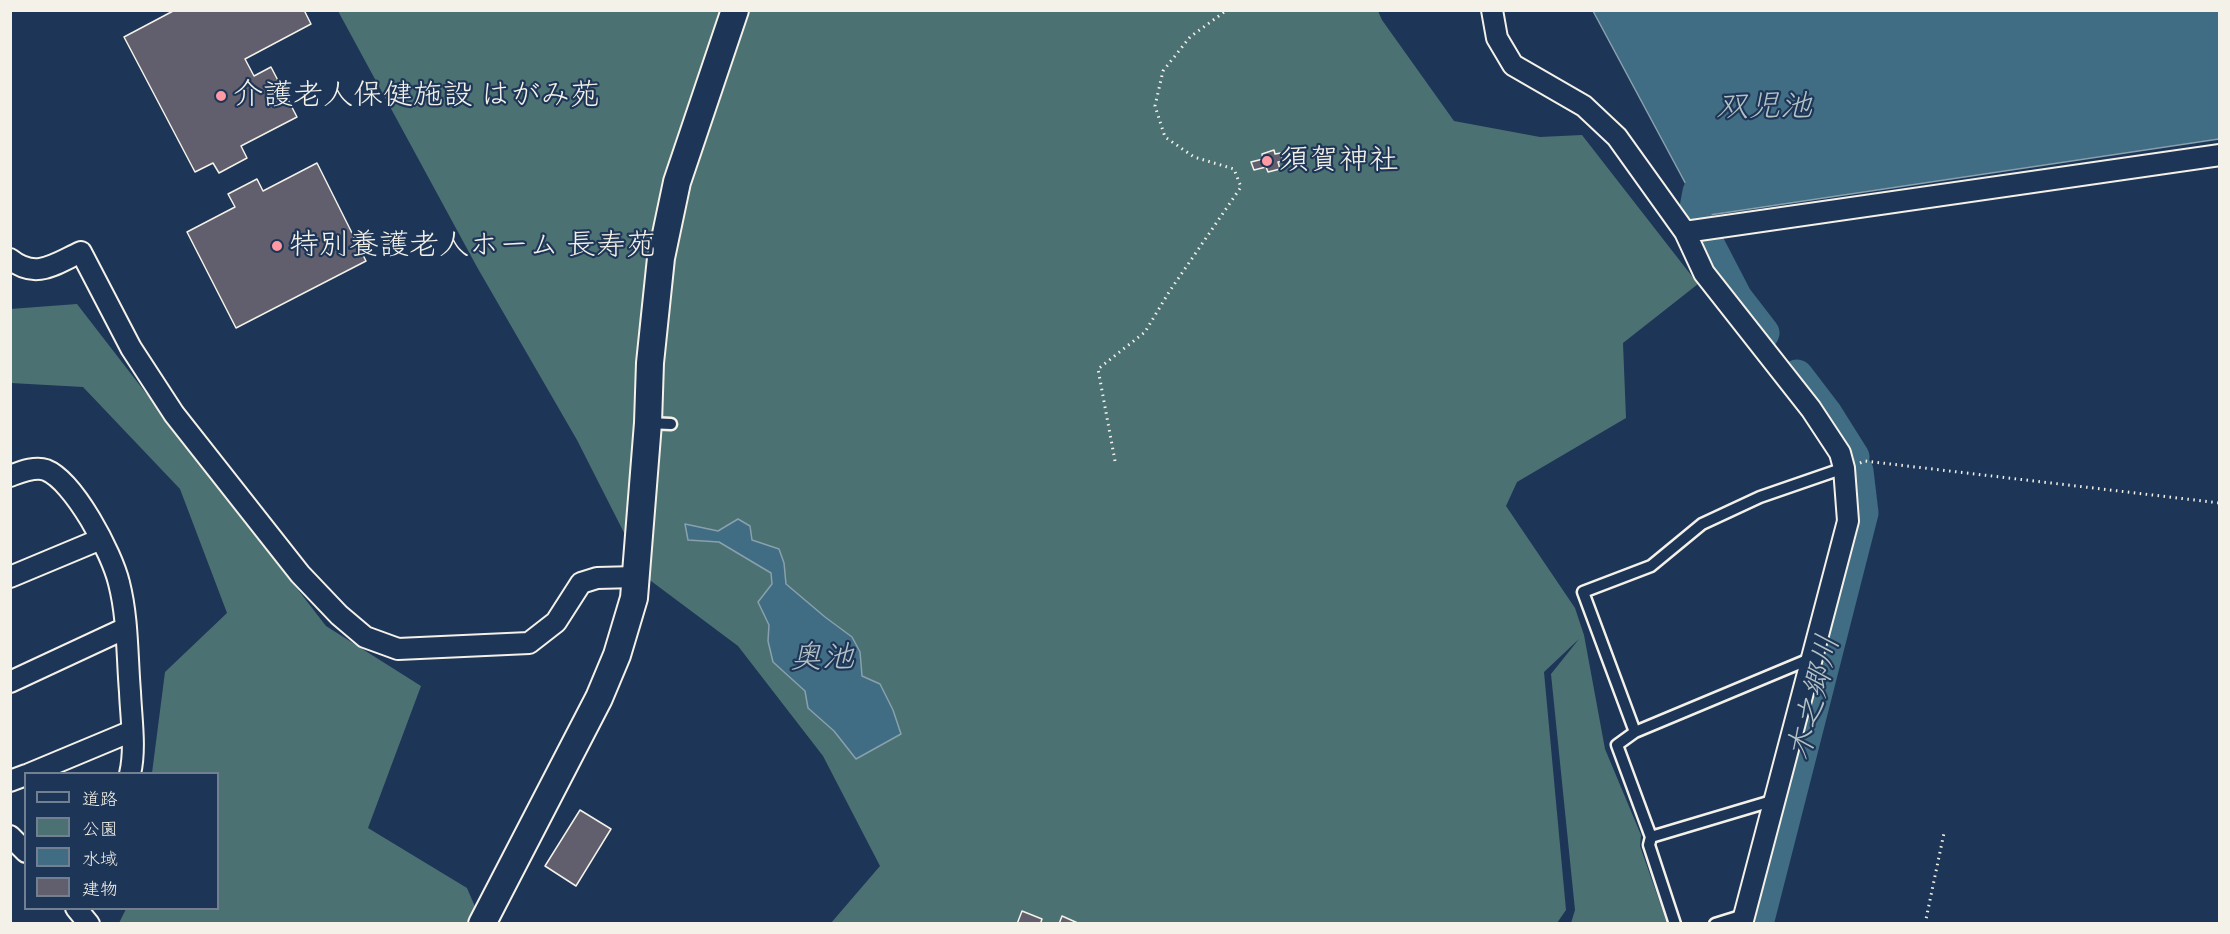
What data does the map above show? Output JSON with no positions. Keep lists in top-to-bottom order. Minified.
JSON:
{"water":["双児池","奥池","木之郷川"],"places":["介護老人保健施設 はがみ苑","須賀神社","特別養護老人ホーム 長寿苑"],"legend":["道路","公園","水域","建物"]}
